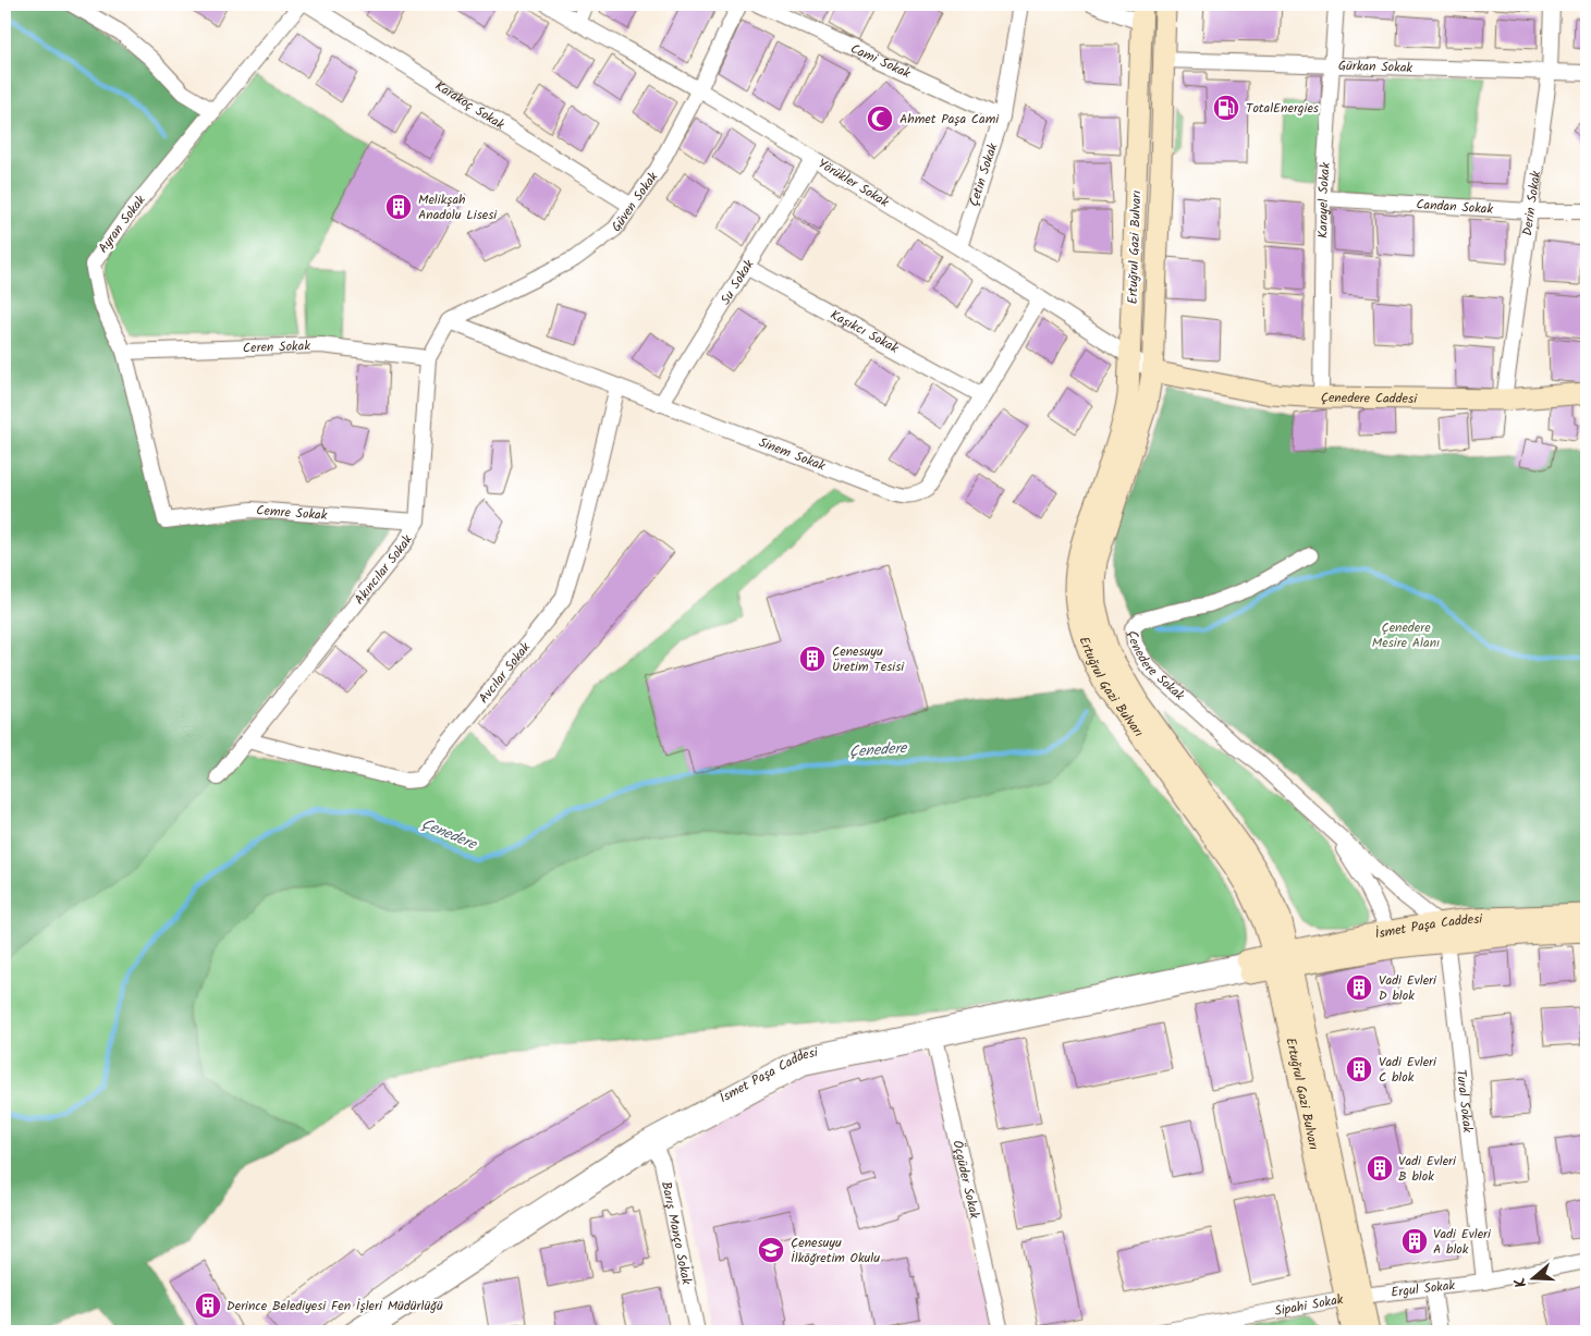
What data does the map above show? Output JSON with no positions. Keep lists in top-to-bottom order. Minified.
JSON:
{"streets":{"main road":["Ertuğrul Gazi Bulvarı","Çenedere Caddesi","İsmet Paşa Caddesi"],"street":["Cami Sokak","Gürkan Sokak","Karakoç Sokak","Çetin Sokak","Yörükler Sokak","Güven Sokak","Karayel Sokak","Derin Sokak","Candan Sokak","Ayran Sokak","Su Sokak","Kaşıkcı Sokak","Ceren Sokak","Sinem Sokak","Cemre Sokak","Akıncılar Sokak","Çenedere Sokak","Avcılar Sokak","Tural Sokak","Öçgüder Sokak","Barış Manço Sokak","Ergul Sokak","Sipahi Sokak"]},"crossings":[["Cami Sokak","Çetin Sokak"],["Gürkan Sokak","Karayel Sokak"],["Gürkan Sokak","Derin Sokak"],["Gürkan Sokak","Ertuğrul Gazi Bulvarı"],["Karakoç Sokak","Güven Sokak"],["Çetin Sokak","Yörükler Sokak"],["Yörükler Sokak","Güven Sokak"],["Yörükler Sokak","Ertuğrul Gazi Bulvarı"],["Yörükler Sokak","Su Sokak"],["Yörükler Sokak","Çenedere Caddesi"],["Yörükler Sokak","Sinem Sokak"],["Güven Sokak","Sinem Sokak"],["Güven Sokak","Akıncılar Sokak"],["Karayel Sokak","Candan Sokak"],["Karayel Sokak","Çenedere Caddesi"],["Derin Sokak","Candan Sokak"],["Derin Sokak","Çenedere Caddesi"],["Ayran Sokak","Ceren Sokak"],["Ayran Sokak","Cemre Sokak"],["Ertuğrul Gazi Bulvarı","Çenedere Caddesi"],["Ertuğrul Gazi Bulvarı","İsmet Paşa Caddesi"],["Ertuğrul Gazi Bulvarı","Ergul Sokak"],["Ertuğrul Gazi Bulvarı","Sipahi Sokak"],["Su Sokak","Kaşıkcı Sokak"],["Su Sokak","Sinem Sokak"],["Kaşıkcı Sokak","Sinem Sokak"],["Ceren Sokak","Akıncılar Sokak"],["Sinem Sokak","Akıncılar Sokak"],["Sinem Sokak","Avcılar Sokak"],["Cemre Sokak","Akıncılar Sokak"],["Akıncılar Sokak","Avcılar Sokak"],["Çenedere Sokak","İsmet Paşa Caddesi"],["Çenedere Sokak","Tural Sokak"],["İsmet Paşa Caddesi","Tural Sokak"],["İsmet Paşa Caddesi","Öçgüder Sokak"],["İsmet Paşa Caddesi","Barış Manço Sokak"],["Tural Sokak","Ergul Sokak"],["Ergul Sokak","Sipahi Sokak"]],"water":["Çenedere"],"parks":["Çenedere Mesire Alanı"],"places":{"fuel station":["TotalEnergies"],"mosque":["Ahmet Paşa Cami"],"building":["Melikşah Anadolu Lisesi","Çenesuyu Üretim Tesisi","Vadi Evleri D blok","Vadi Evleri C blok","Vadi Evleri B blok","Vadi Evleri A blok","Derince Belediyesi Fen İşleri Müdürlüğü"],"school or university":["Çenesuyu İlköğretim Okulu"]},"north":"left"}
